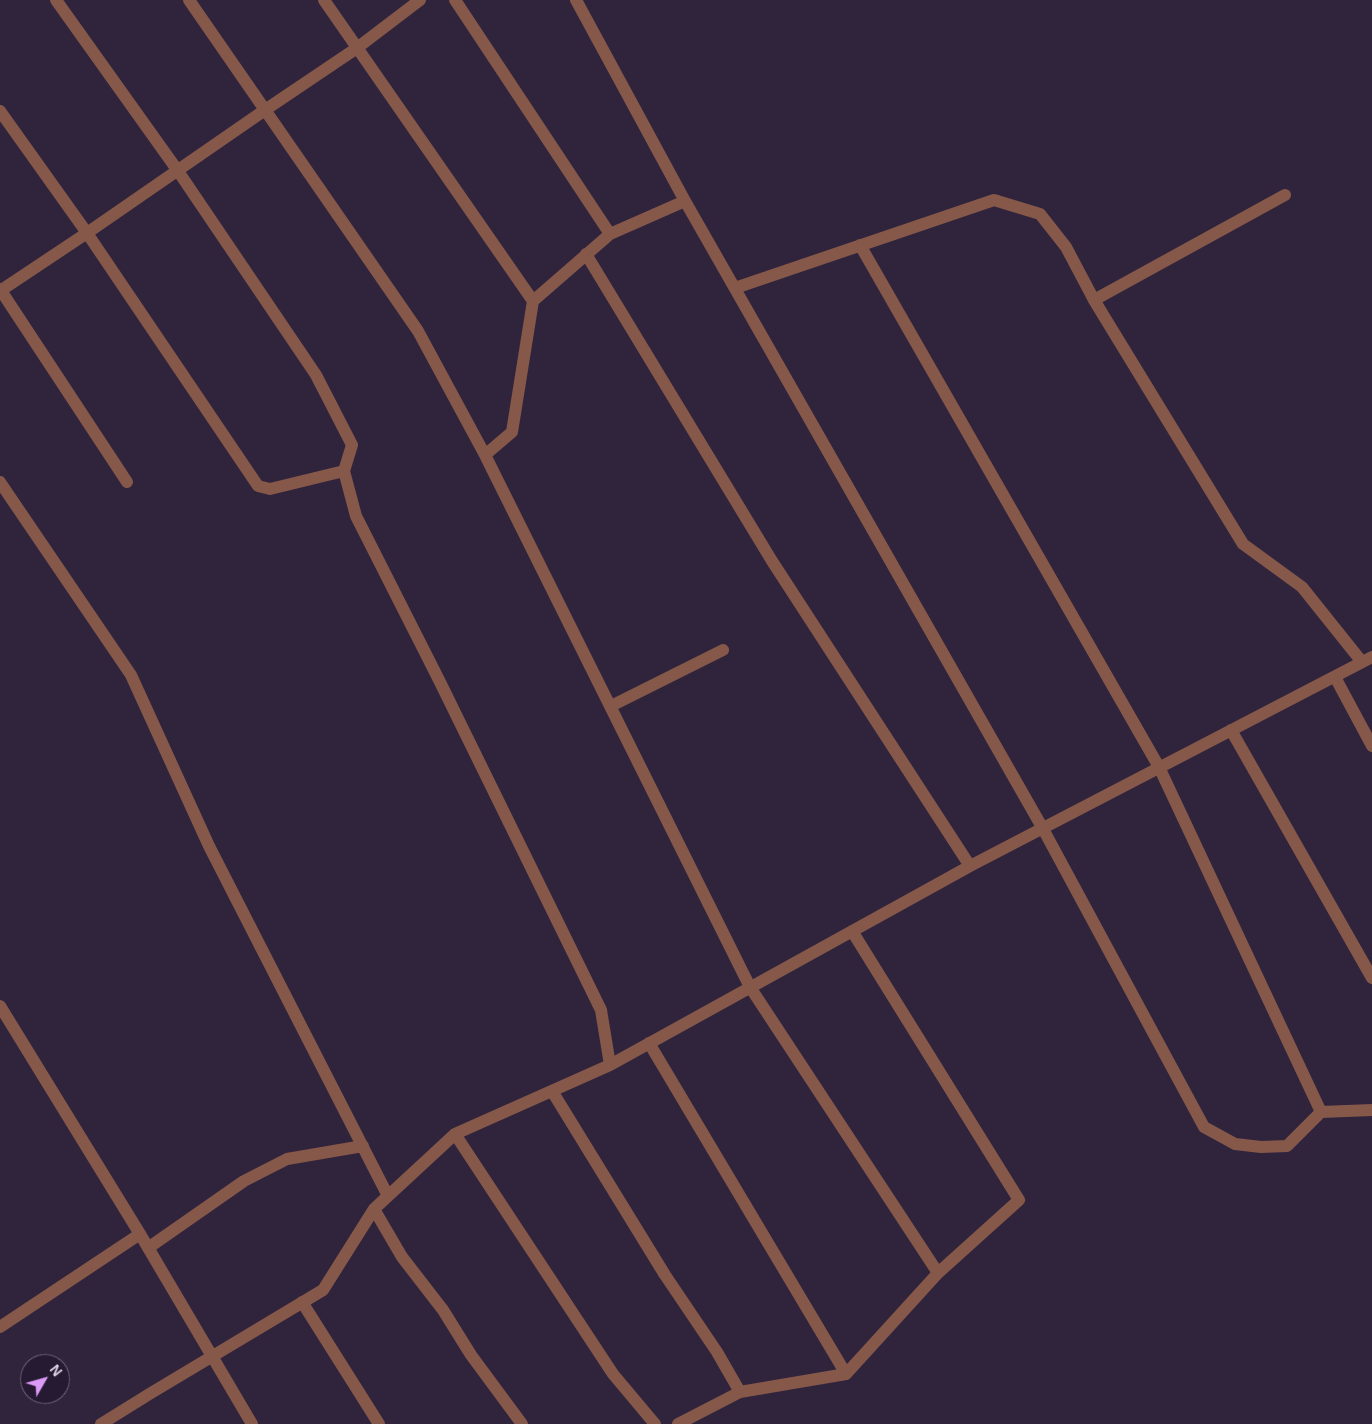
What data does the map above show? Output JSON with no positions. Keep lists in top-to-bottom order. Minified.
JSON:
{"north":"top right"}
